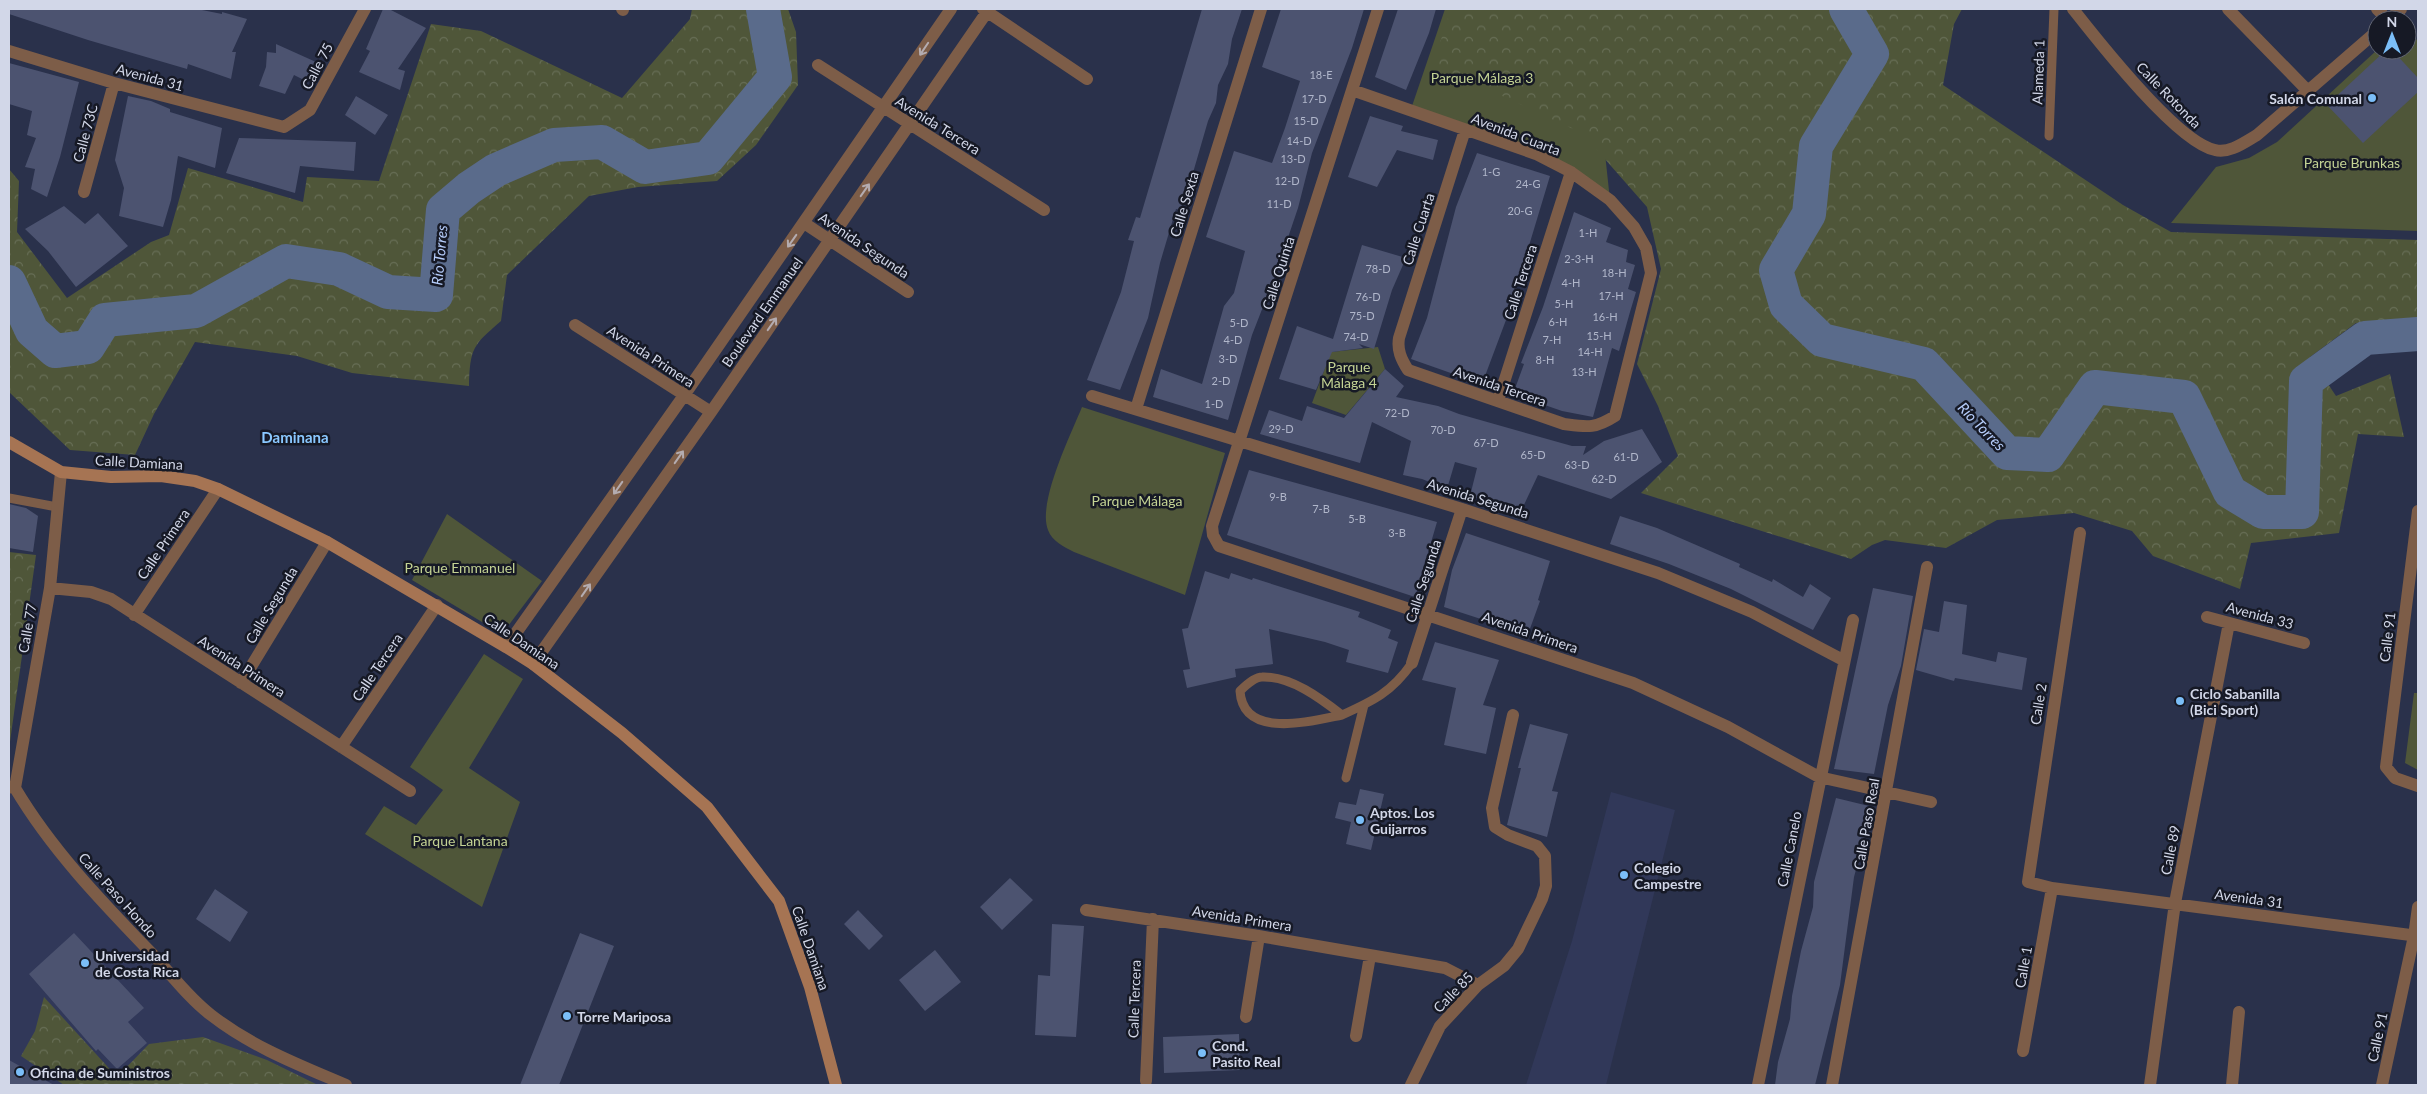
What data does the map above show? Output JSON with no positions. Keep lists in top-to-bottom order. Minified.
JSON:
{"streets":{"street":["Calle 75","Avenida 31","Calle Rotonda","Avenida Tercera","Calle 73C","Avenida Cuarta","Calle Sexta","Calle Cuarta","Avenida Segunda","Calle Quinta","Calle Tercera","Boulevard Emmanuel","Avenida Primera","Calle Damiana","Calle Primera","Calle Segunda","Avenida 33","Calle 77","Calle 91","Calle 2","Calle Paso Real","Calle Canelo","Calle 89","Calle Paso Hondo","Calle 1","Calle 85"],"lane":["Alameda 1"]},"crossings":[["Calle 75","Avenida 31"],["Avenida 31","Calle 73C"],["Avenida 31","Calle 91"],["Avenida 31","Calle 2"],["Avenida 31","Calle 89"],["Avenida 31","Calle 1"],["Avenida Tercera","Avenida Cuarta"],["Avenida Tercera","Calle Cuarta"],["Avenida Tercera","Calle Tercera"],["Avenida Tercera","Boulevard Emmanuel"],["Avenida Cuarta","Calle Cuarta"],["Avenida Cuarta","Calle Quinta"],["Avenida Cuarta","Calle Tercera"],["Calle Sexta","Avenida Segunda"],["Avenida Segunda","Calle Quinta"],["Avenida Segunda","Boulevard Emmanuel"],["Avenida Segunda","Calle Segunda"],["Avenida Segunda","Calle Canelo"],["Calle Quinta","Avenida Primera"],["Calle Tercera","Avenida Primera"],["Calle Tercera","Calle Damiana"],["Boulevard Emmanuel","Avenida Primera"],["Boulevard Emmanuel","Calle Damiana"],["Avenida Primera","Calle Primera"],["Avenida Primera","Calle Segunda"],["Avenida Primera","Calle 77"],["Avenida Primera","Calle Paso Real"],["Avenida Primera","Calle Canelo"],["Avenida Primera","Calle 85"],["Calle Damiana","Calle Primera"],["Calle Damiana","Calle Segunda"],["Calle Damiana","Calle 77"],["Avenida 33","Calle 89"],["Calle 77","Calle Paso Hondo"]],"districts":["Daminana"],"water":["Río Torres"],"parks":["Parque Málaga 3","Parque Brunkas","Parque Málaga 4","Parque Málaga","Parque Emmanuel","Parque Lantana"],"places":["Salón Comunal","Ciclo Sabanilla (Bici Sport)","Aptos. Los Guijarros","Colegio Campestre","Universidad de Costa Rica","Torre Mariposa","Cond. Pasito Real","Oficina de Suministros"],"house_numbers":["18-E","17-D","15-D","14-D","13-D","1-G","12-D","24-G","11-D","20-G","1-H","2-3-H","78-D","18-H","4-H","17-H","76-D","5-H","75-D","16-H","6-H","5-D","15-H","74-D","4-D","7-H","14-H","3-D","8-H","13-H","2-D","1-D","72-D","29-D","70-D","67-D","65-D","61-D","63-D","62-D","9-B","7-B","5-B","3-B"],"north":"top"}
